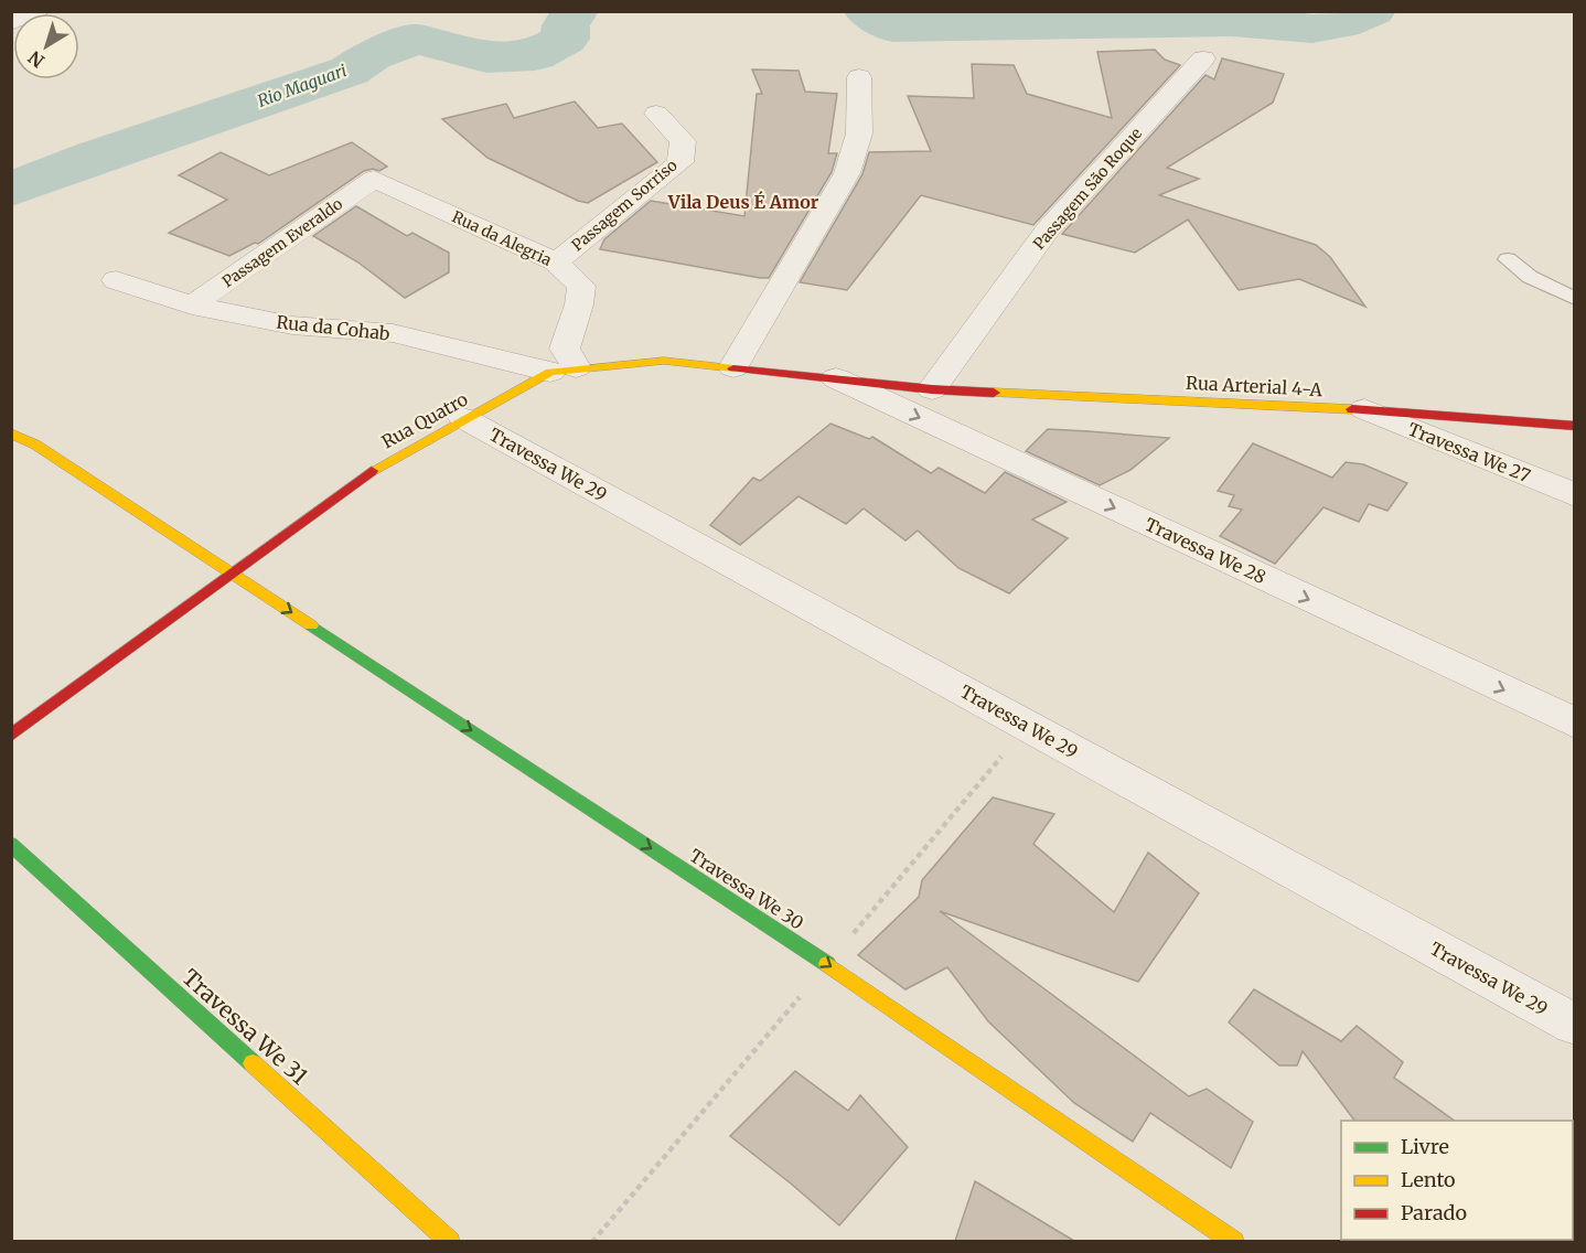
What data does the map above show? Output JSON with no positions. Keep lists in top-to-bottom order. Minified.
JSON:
{"streets":{"main road":["Rua Arterial 4-A","Rua Quatro","Travessa We 30","Travessa We 31"],"street":["Passagem São Roque","Passagem Sorriso","Rua da Alegria","Passagem Everaldo","Rua da Cohab","Travessa We 27","Travessa We 29","Travessa We 28"]},"crossings":[["Passagem São Roque","Rua Arterial 4-A"],["Passagem São Roque","Rua Quatro"],["Passagem Sorriso","Rua da Alegria"],["Rua da Alegria","Passagem Everaldo"],["Rua da Alegria","Rua da Cohab"],["Rua da Alegria","Rua Quatro"],["Passagem Everaldo","Rua da Cohab"],["Rua da Cohab","Rua Quatro"],["Rua Arterial 4-A","Rua Quatro"],["Rua Arterial 4-A","Travessa We 27"],["Rua Quatro","Travessa We 29"],["Rua Quatro","Travessa We 28"],["Rua Quatro","Travessa We 30"]],"one_way":["Travessa We 28","Travessa We 30"],"districts":["Vila Deus É Amor"],"water":["Rio Maguari"],"legend":["Livre","Lento","Parado"],"north":"bottom left"}
